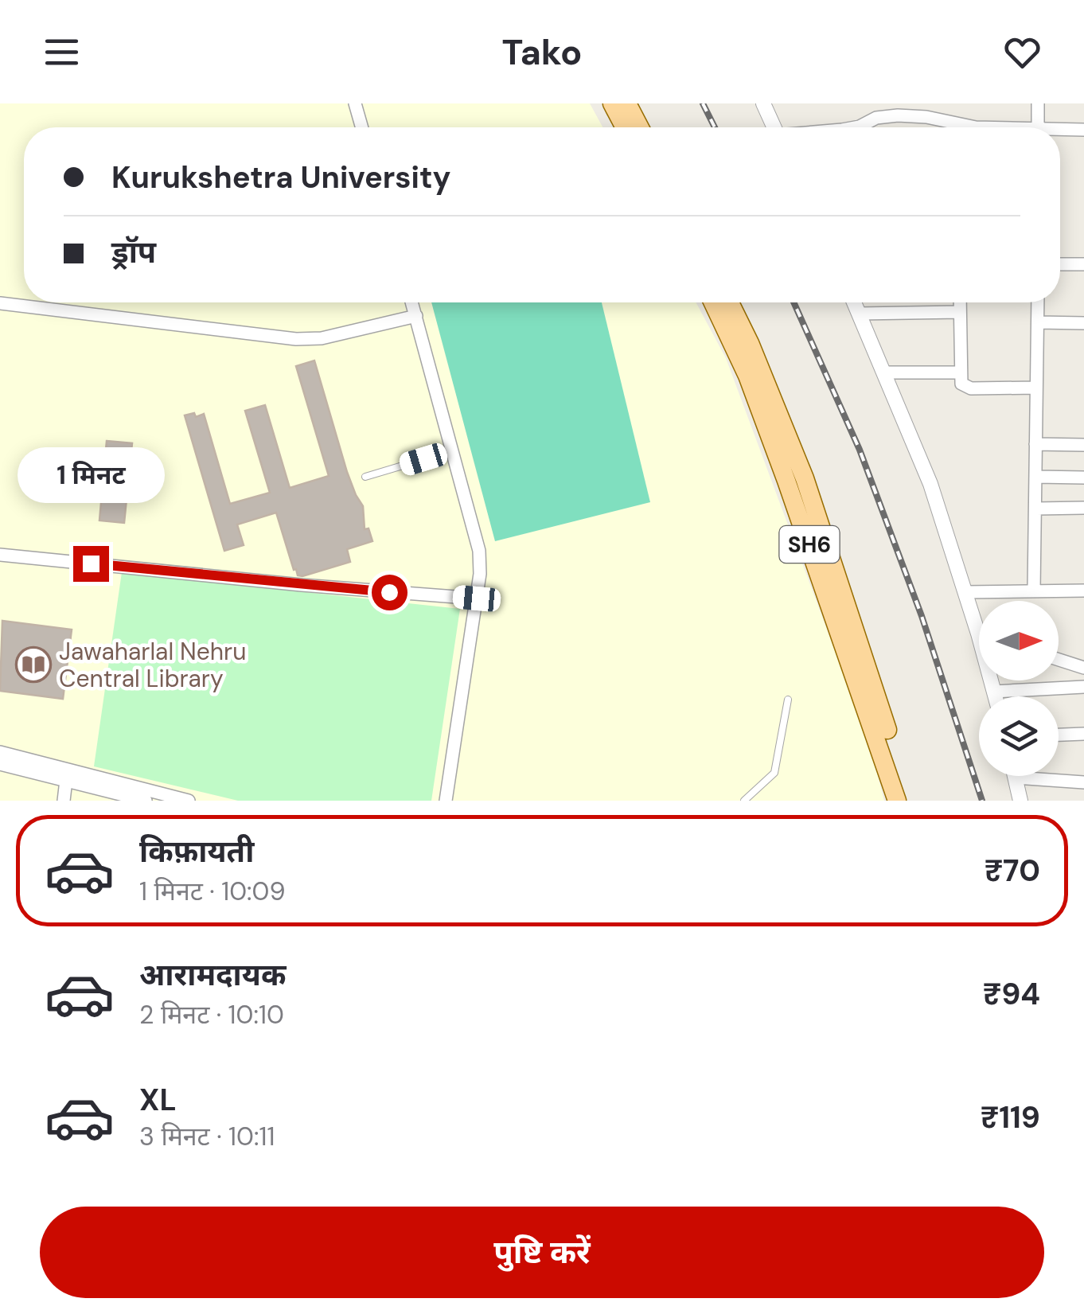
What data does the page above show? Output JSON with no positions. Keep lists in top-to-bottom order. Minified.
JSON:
{"streets":{"main road":["SH6"]},"places":{"library":["Jawaharlal Nehru Central Library"]},"north":"right","page":{"header":"Tako","banner":["Kurukshetra University","ड्रॉप"],"bubble":"1 मिनट","list":[{"name":"किफ़ायती","note":"1 मिनट · 10:09","value":"₹70"},{"name":"आरामदायक","note":"2 मिनट · 10:10","value":"₹94"},{"name":"XL","note":"3 मिनट · 10:11","value":"₹119"}],"buttons":"पुष्टि करें"}}
